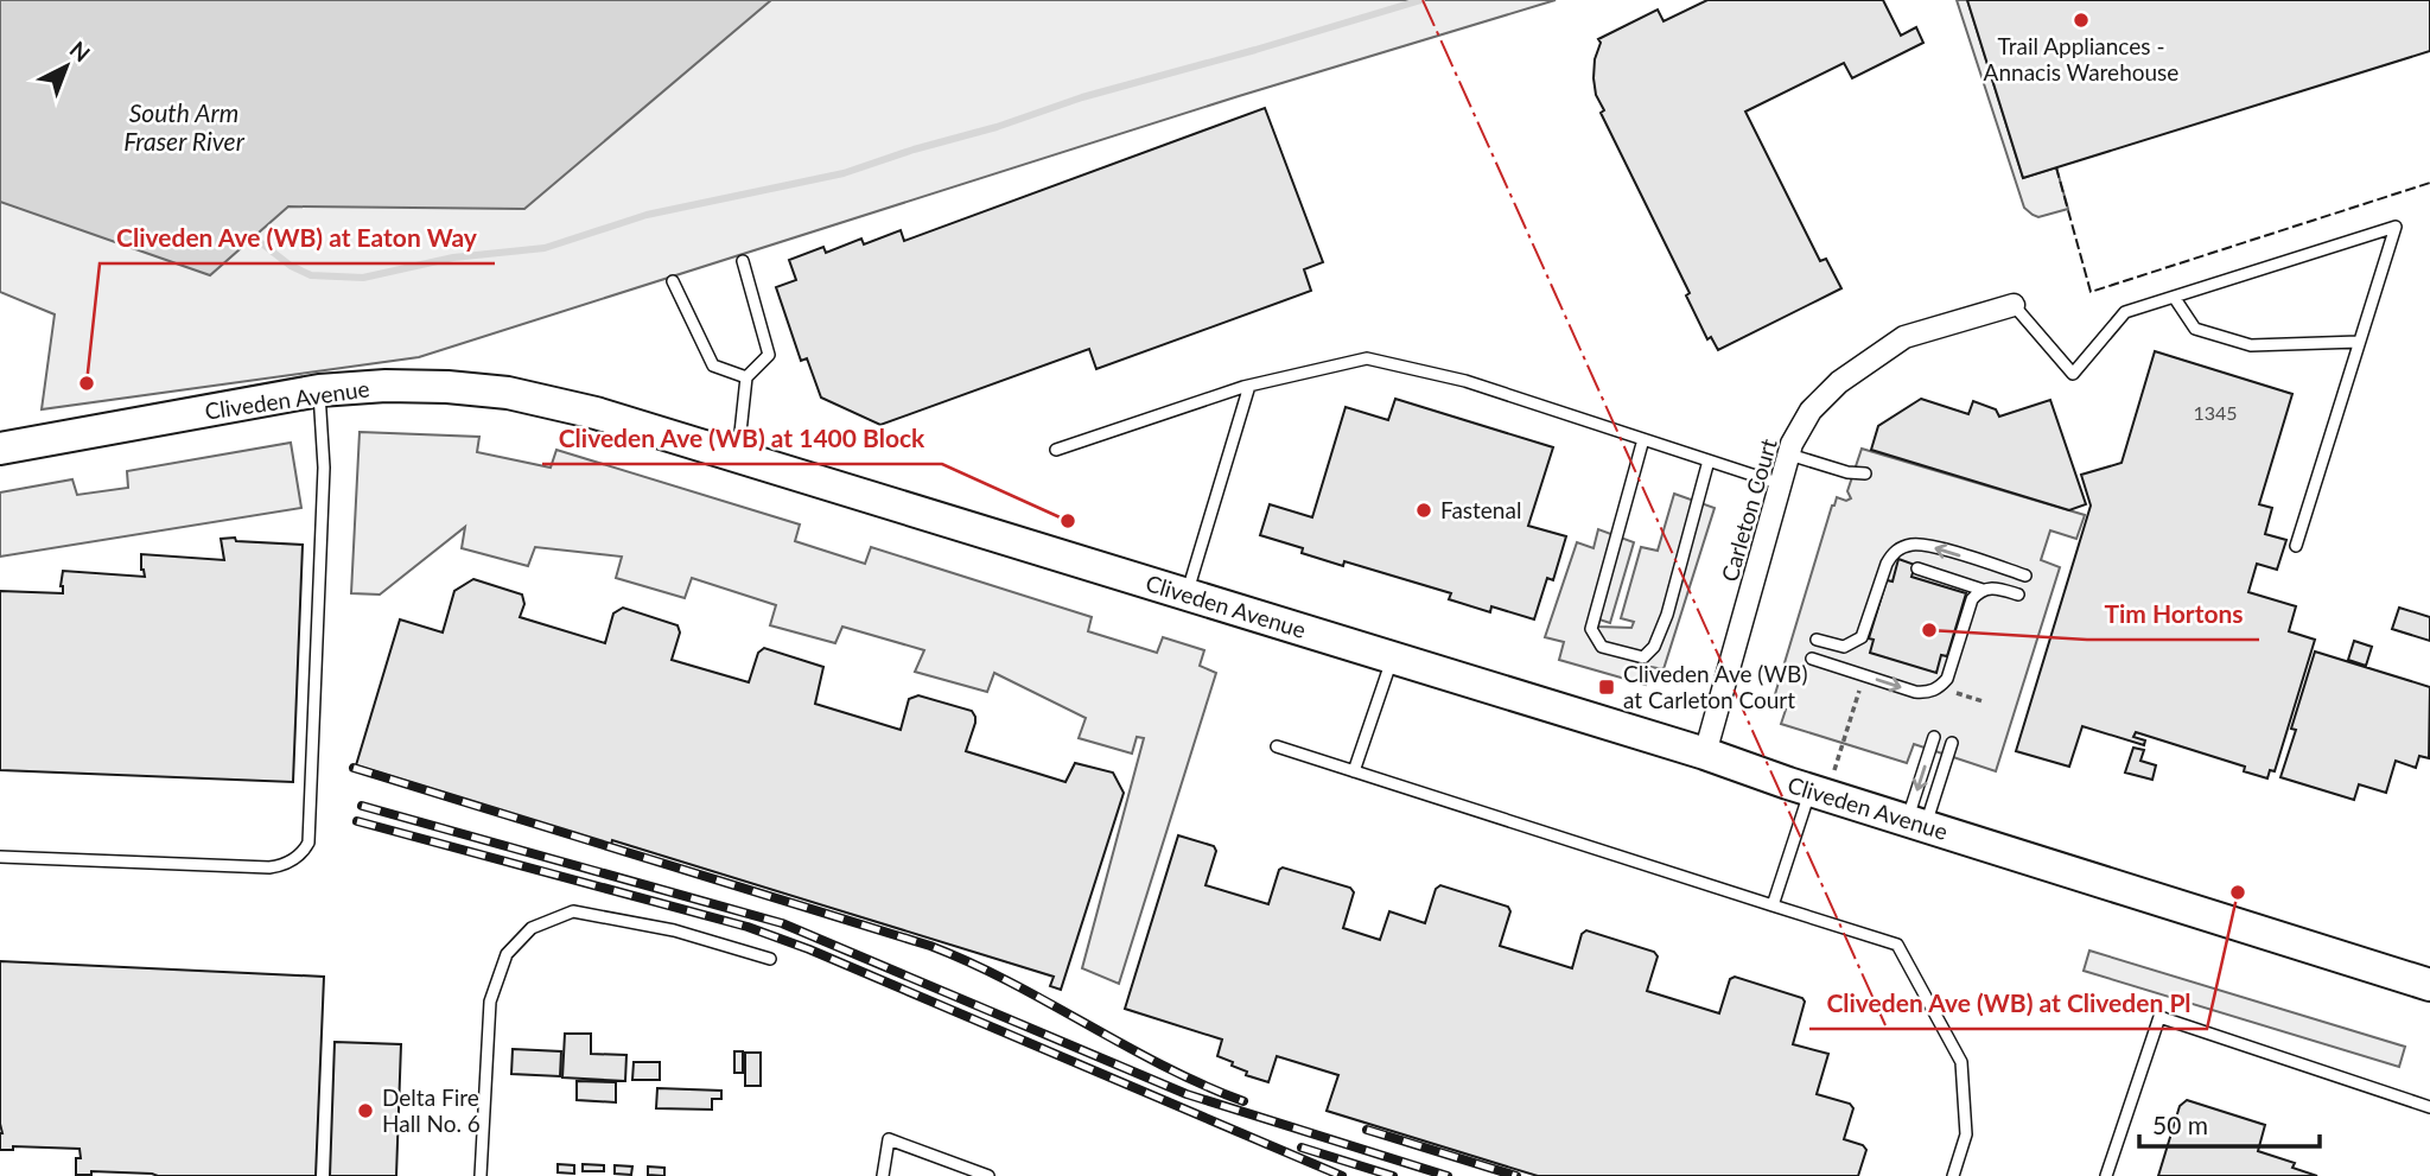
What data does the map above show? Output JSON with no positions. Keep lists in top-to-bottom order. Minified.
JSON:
{"streets":{"street":["Cliveden Avenue","Carleton Court"]},"crossings":[["Cliveden Avenue","Carleton Court"]],"water":["South Arm Fraser River"],"places":{"other":["Trail Appliances - Annacis Warehouse","Cliveden Ave (WB) at Eaton Way","Fastenal","Cliveden Ave (WB) at 1400 Block","Tim Hortons","Cliveden Ave (WB) at Cliveden Pl","Delta Fire Hall No. 6"],"transit":["Cliveden Ave (WB) at Carleton Court"]},"house_numbers":["1345"],"scale_bar":"50 m","north":"top right"}
